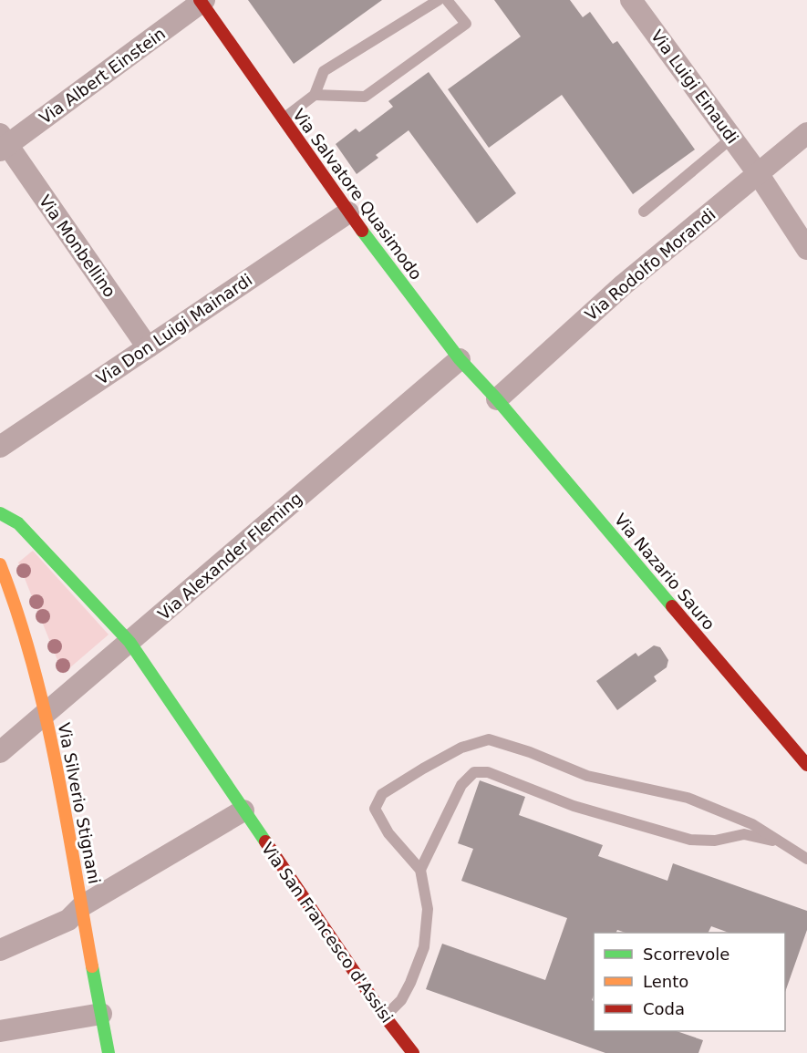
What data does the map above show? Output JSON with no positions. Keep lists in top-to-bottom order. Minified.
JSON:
{"streets":{"street":["Via Albert Einstein","Via Luigi Einaudi","Via Salvatore Quasimodo","Via Monbellino","Via Rodolfo Morandi","Via Don Luigi Mainardi","Via Alexander Fleming","Via Nazario Sauro","Via Silverio Stignani","Via San Francesco d'Assisi"]},"crossings":[["Via Albert Einstein","Via Salvatore Quasimodo"],["Via Albert Einstein","Via Monbellino"],["Via Luigi Einaudi","Via Rodolfo Morandi"],["Via Salvatore Quasimodo","Via Rodolfo Morandi"],["Via Salvatore Quasimodo","Via Don Luigi Mainardi"],["Via Salvatore Quasimodo","Via Alexander Fleming"],["Via Salvatore Quasimodo","Via Nazario Sauro"],["Via Monbellino","Via Don Luigi Mainardi"],["Via Rodolfo Morandi","Via Nazario Sauro"],["Via Alexander Fleming","Via Silverio Stignani"],["Via Alexander Fleming","Via San Francesco d'Assisi"]],"legend":["Scorrevole","Lento","Coda"]}
